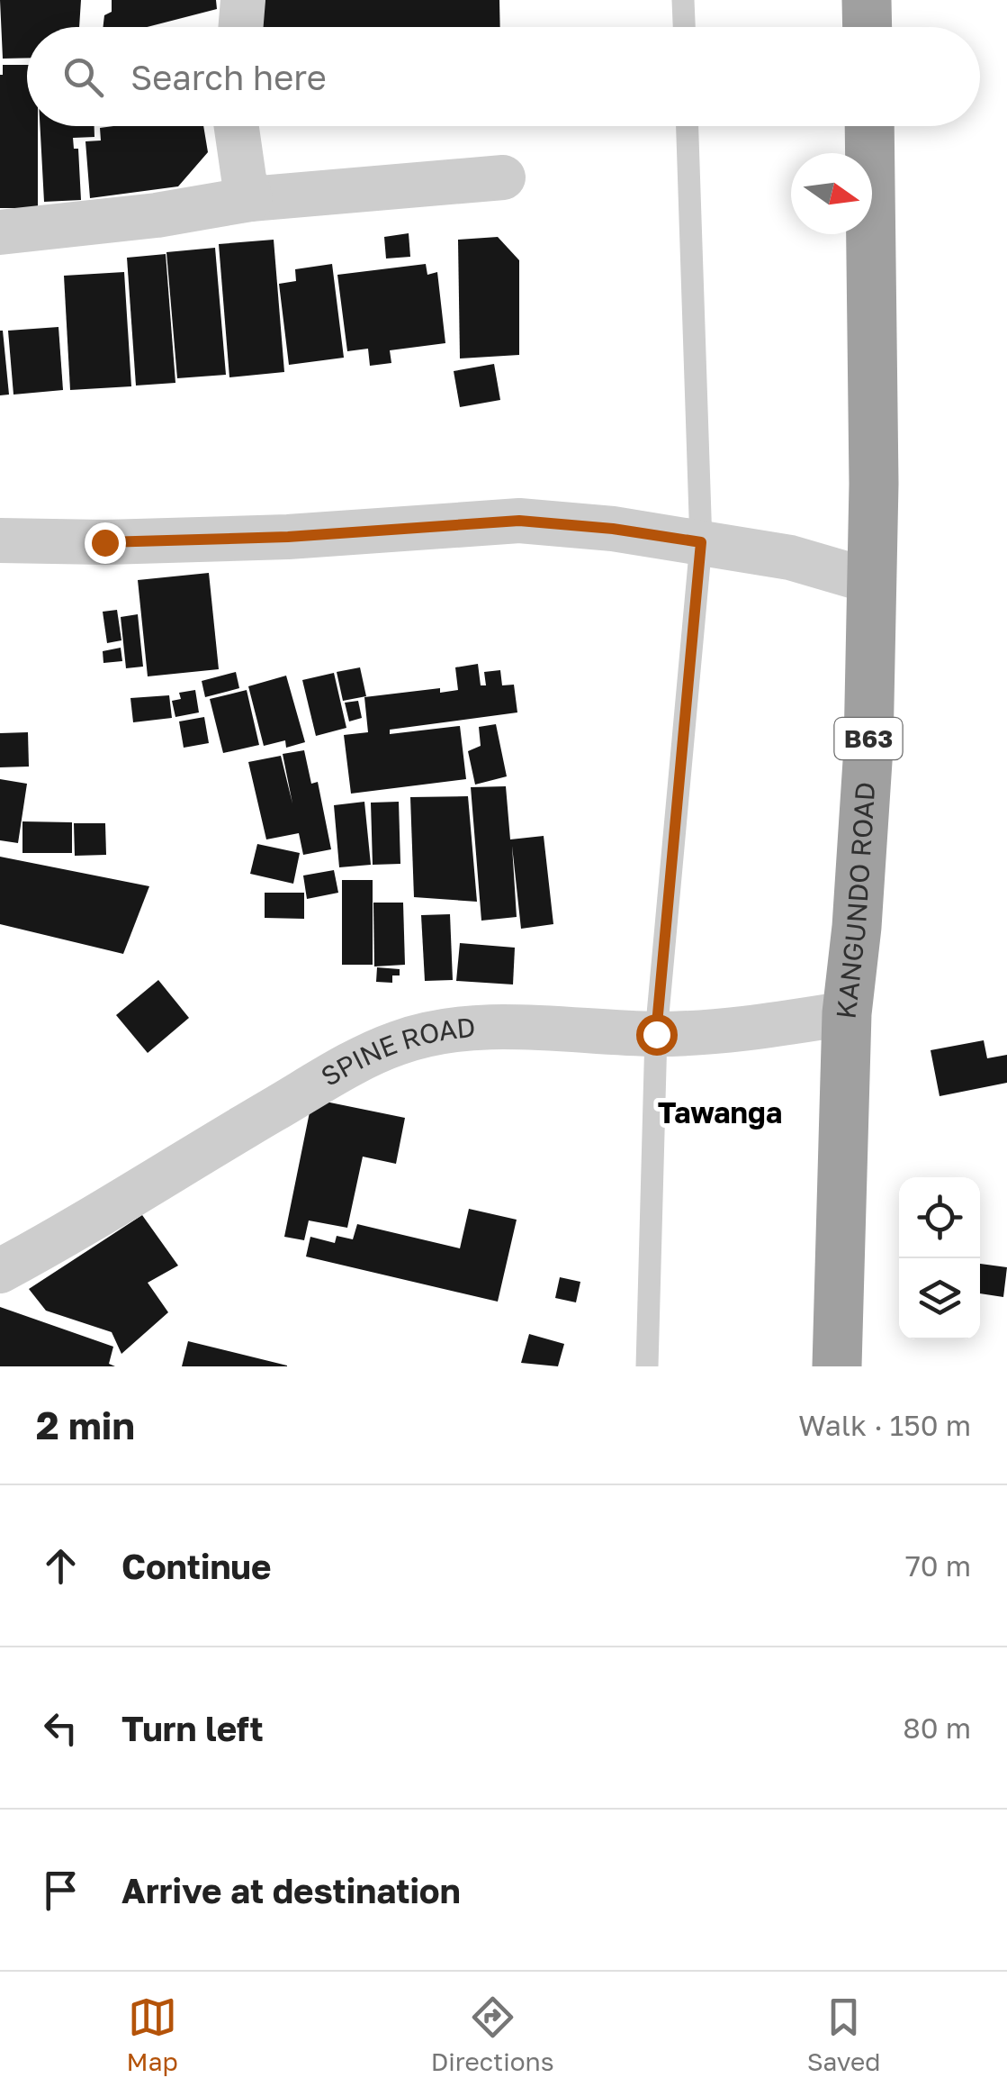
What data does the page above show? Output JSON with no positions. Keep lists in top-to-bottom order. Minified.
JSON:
{"streets":{"highway":["B63","KANGUNDO ROAD"],"street":["SPINE ROAD"]},"crossings":[["KANGUNDO ROAD","SPINE ROAD"]],"districts":["Tawanga"],"north":"right","page":{"search":"Search here","heading":["2 min","Walk · 150 m"],"list":[["Continue","70 m"],["Turn left","80 m"],"Arrive at destination"],"nav":["Map","Directions","Saved"]}}
